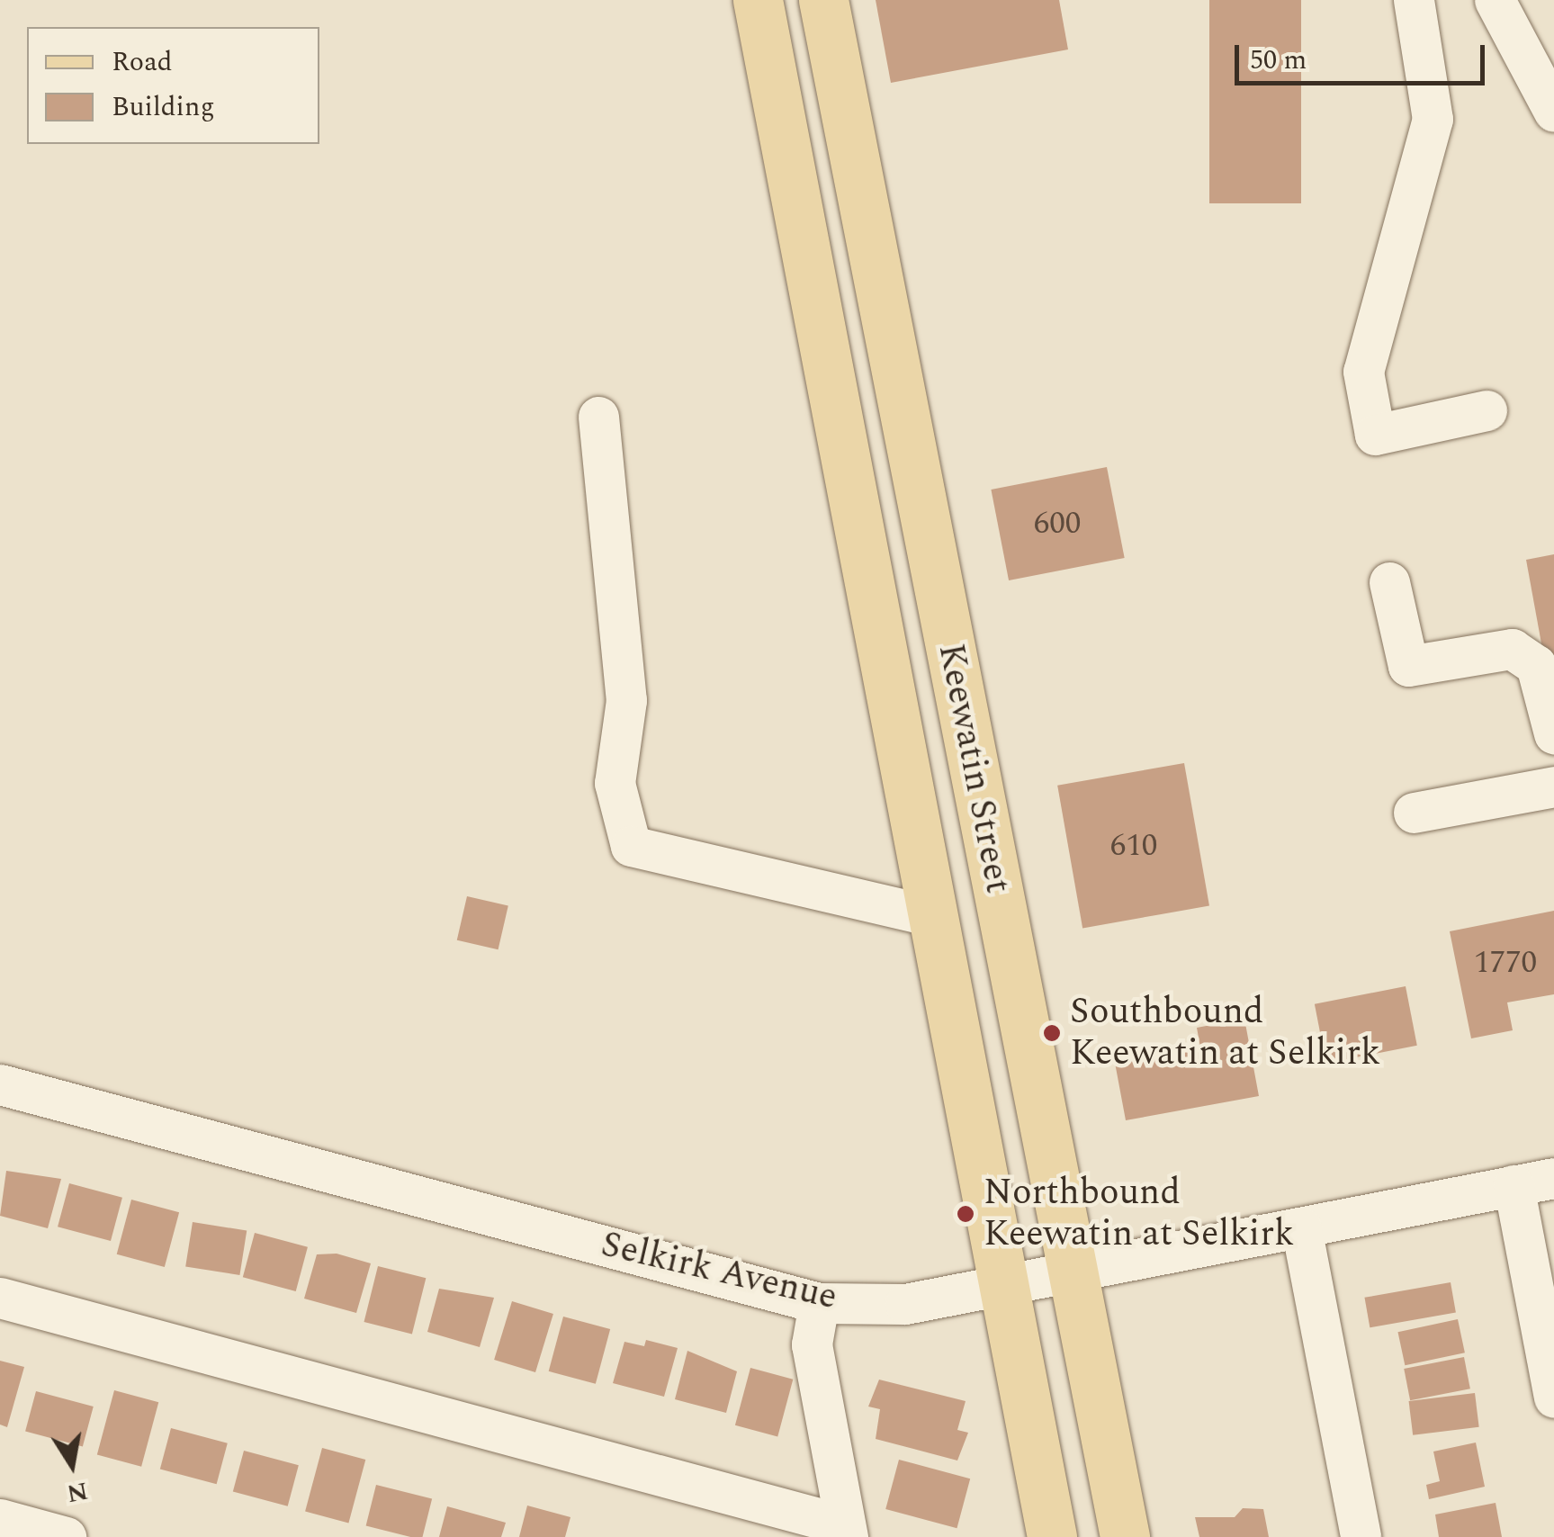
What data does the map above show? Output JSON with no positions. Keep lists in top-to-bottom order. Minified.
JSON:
{"streets":{"main road":["Keewatin Street"],"street":["Selkirk Avenue"]},"crossings":[["Keewatin Street","Selkirk Avenue"]],"places":["Southbound Keewatin at Selkirk","Northbound Keewatin at Selkirk"],"house_numbers":["600","610","1770"],"legend":["Road","Building"],"scale_bar":"50 m","north":"bottom"}
